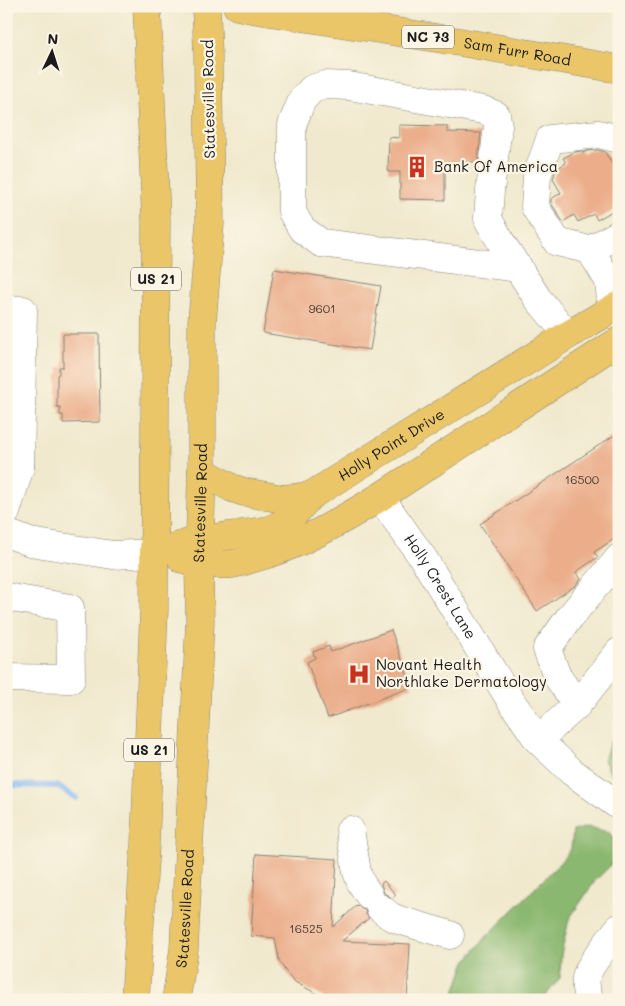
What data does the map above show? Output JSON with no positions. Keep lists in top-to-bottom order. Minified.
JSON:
{"streets":{"main road":["NC 73","Sam Furr Road","Statesville Road","US 21","Holly Point Drive"],"street":["Holly Crest Lane"]},"crossings":[["Statesville Road","Holly Point Drive"],["US 21","Holly Point Drive"],["Holly Point Drive","Holly Crest Lane"]],"places":{"building":["Bank Of America"],"hospital":["Novant Health Northlake Dermatology"]},"house_numbers":["9601","16500","16525"],"north":"top"}
